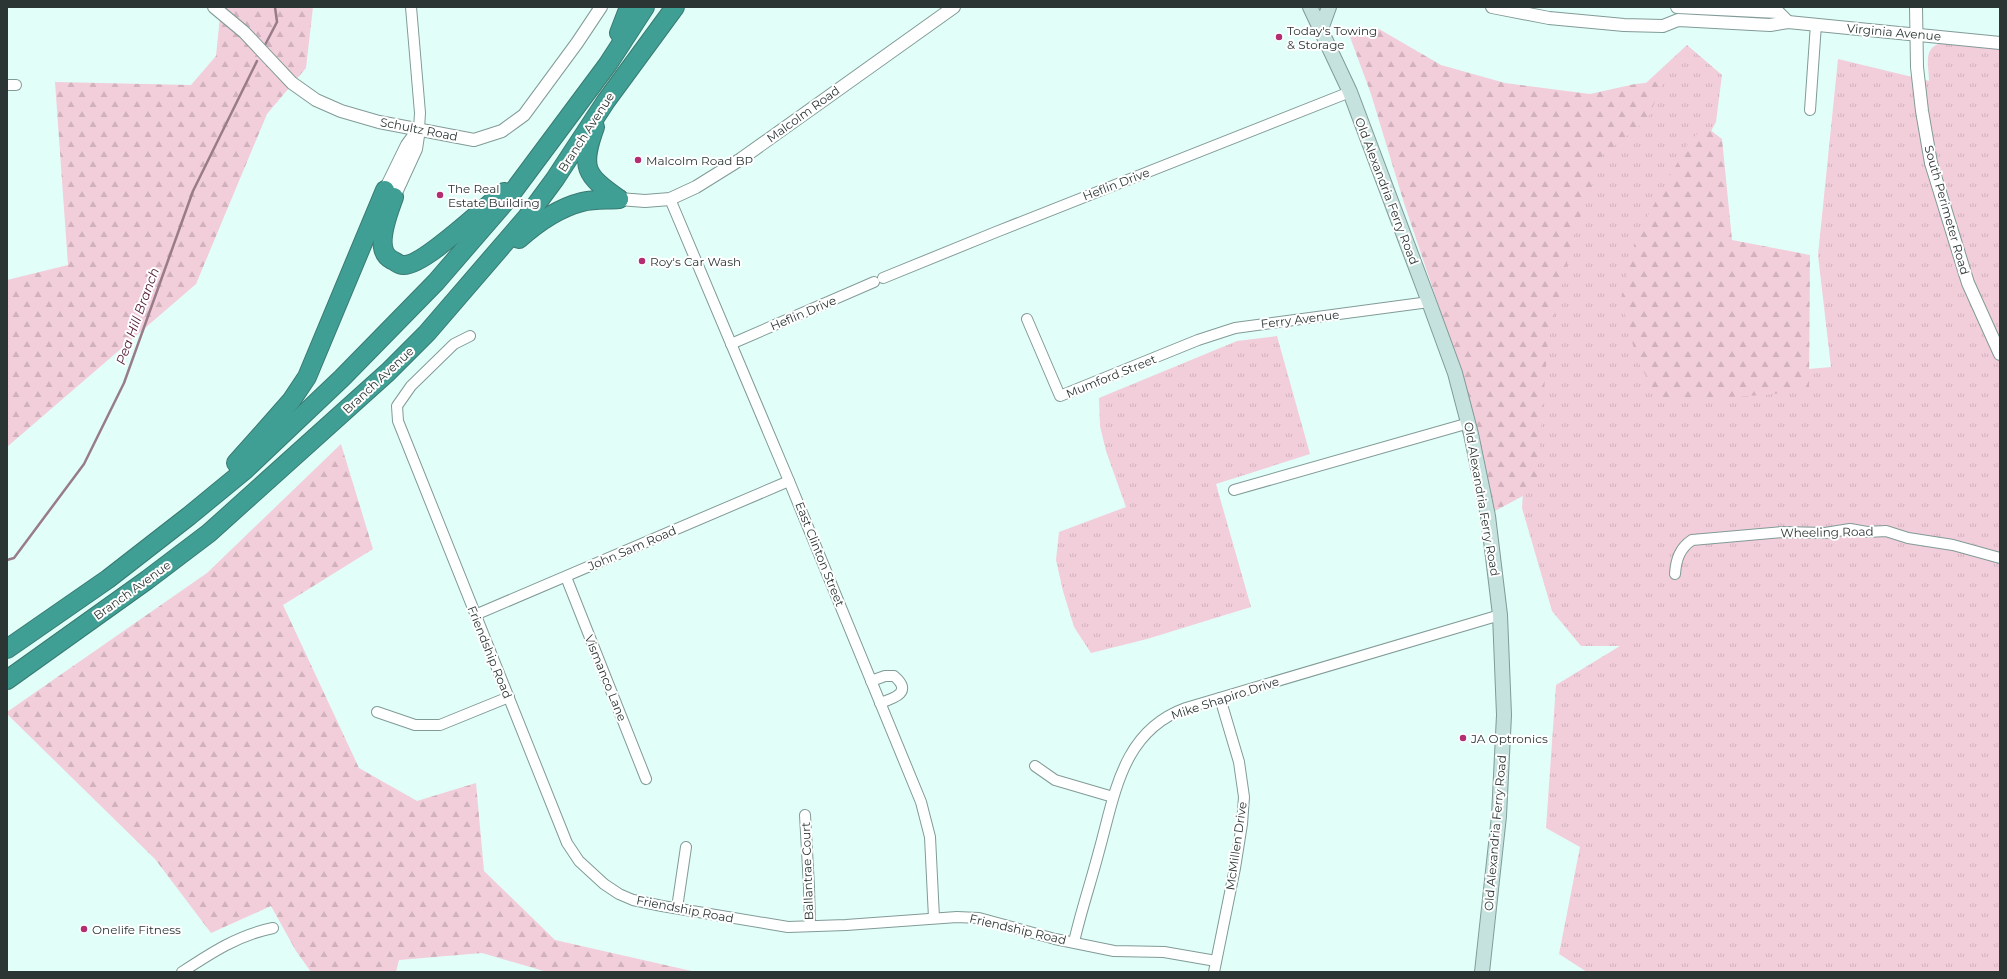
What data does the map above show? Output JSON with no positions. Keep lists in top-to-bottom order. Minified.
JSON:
{"streets":{"highway":["Branch Avenue"],"main road":["Old Alexandria Ferry Road"],"street":["Virginia Avenue","Malcolm Road","Schultz Road","Heflin Drive","South Perimeter Road","Ferry Avenue","Mumford Street","Wheeling Road","John Sam Road","East Clinton Street","Friendship Road","Vismanco Lane","Mike Shapiro Drive","McMillen Drive","Ballantrae Court"]},"crossings":[["Virginia Avenue","South Perimeter Road"],["Malcolm Road","East Clinton Street"],["Heflin Drive","Old Alexandria Ferry Road"],["Heflin Drive","East Clinton Street"],["Old Alexandria Ferry Road","Ferry Avenue"],["Old Alexandria Ferry Road","Mike Shapiro Drive"],["Ferry Avenue","Mumford Street"],["John Sam Road","East Clinton Street"],["John Sam Road","Friendship Road"],["John Sam Road","Vismanco Lane"],["East Clinton Street","Friendship Road"],["Friendship Road","Mike Shapiro Drive"],["Friendship Road","McMillen Drive"],["Friendship Road","Ballantrae Court"],["Mike Shapiro Drive","McMillen Drive"]],"water":["Pea Hill Branch"],"places":["Today's Towing & Storage","Malcolm Road BP","The Real Estate Building","Roy's Car Wash","JA Optronics","Onelife Fitness"]}
